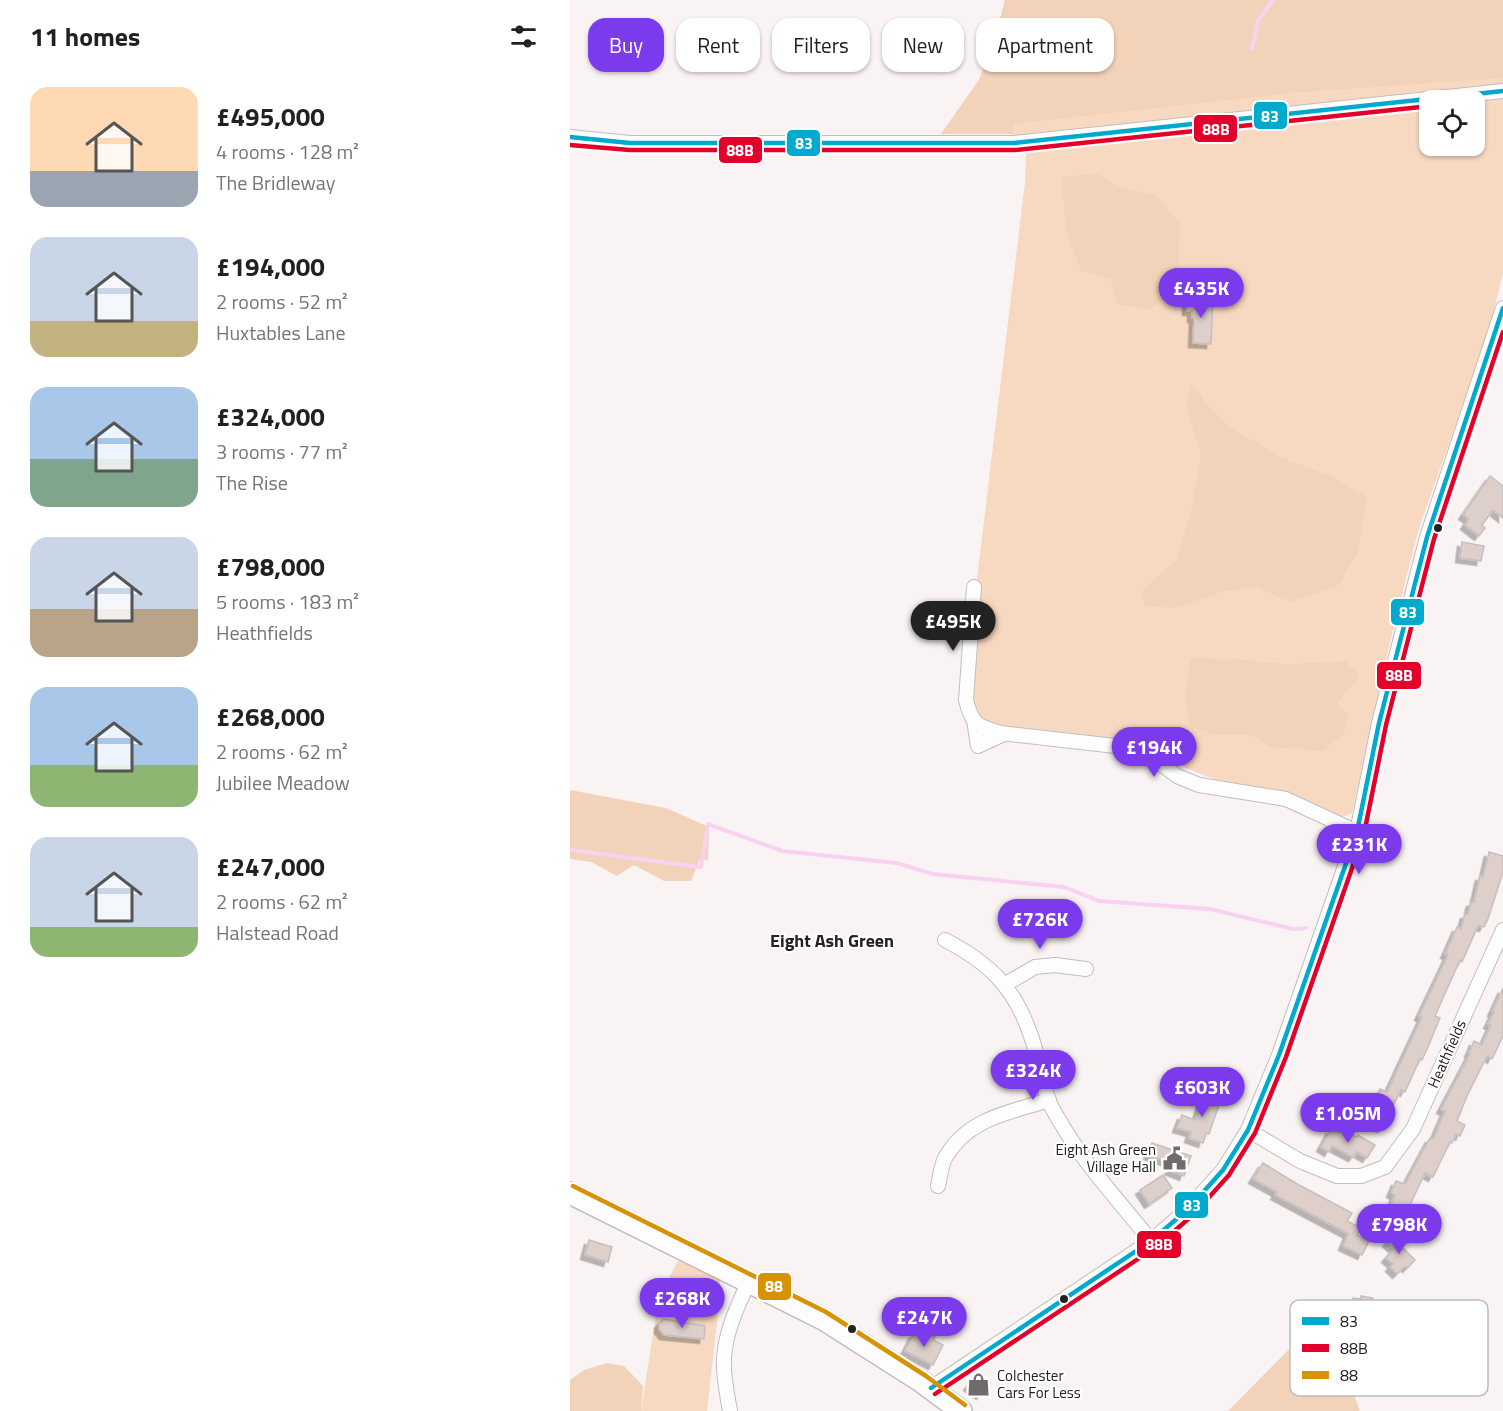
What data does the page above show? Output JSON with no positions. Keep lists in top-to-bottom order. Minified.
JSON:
{"streets":{"street":["Heathfields"]},"districts":["Eight Ash Green"],"places":{"public building":["Eight Ash Green Village Hall"],"shop":["Colchester Cars For Less"]},"lines":["transit line 83","transit line 88B","transit line 88"],"legend":["83","88B","88"],"page":{"heading":"11 homes","chip":["Buy","Rent","Filters","New","Apartment"],"list":[{"name":"£495,000","note":"4 rooms · 128 m² · The Bridleway"},{"name":"£194,000","note":"2 rooms · 52 m² · Huxtables Lane"},{"name":"£324,000","note":"3 rooms · 77 m² · The Rise"},{"name":"£798,000","note":"5 rooms · 183 m² · Heathfields"},{"name":"£268,000","note":"2 rooms · 62 m² · Jubilee Meadow"},{"name":"£247,000","note":"2 rooms · 62 m² · Halstead Road"}],"price":["£435K","£495K","£194K","£231K","£726K","£324K","£603K","£1.05M","£798K","£268K","£247K"]}}
